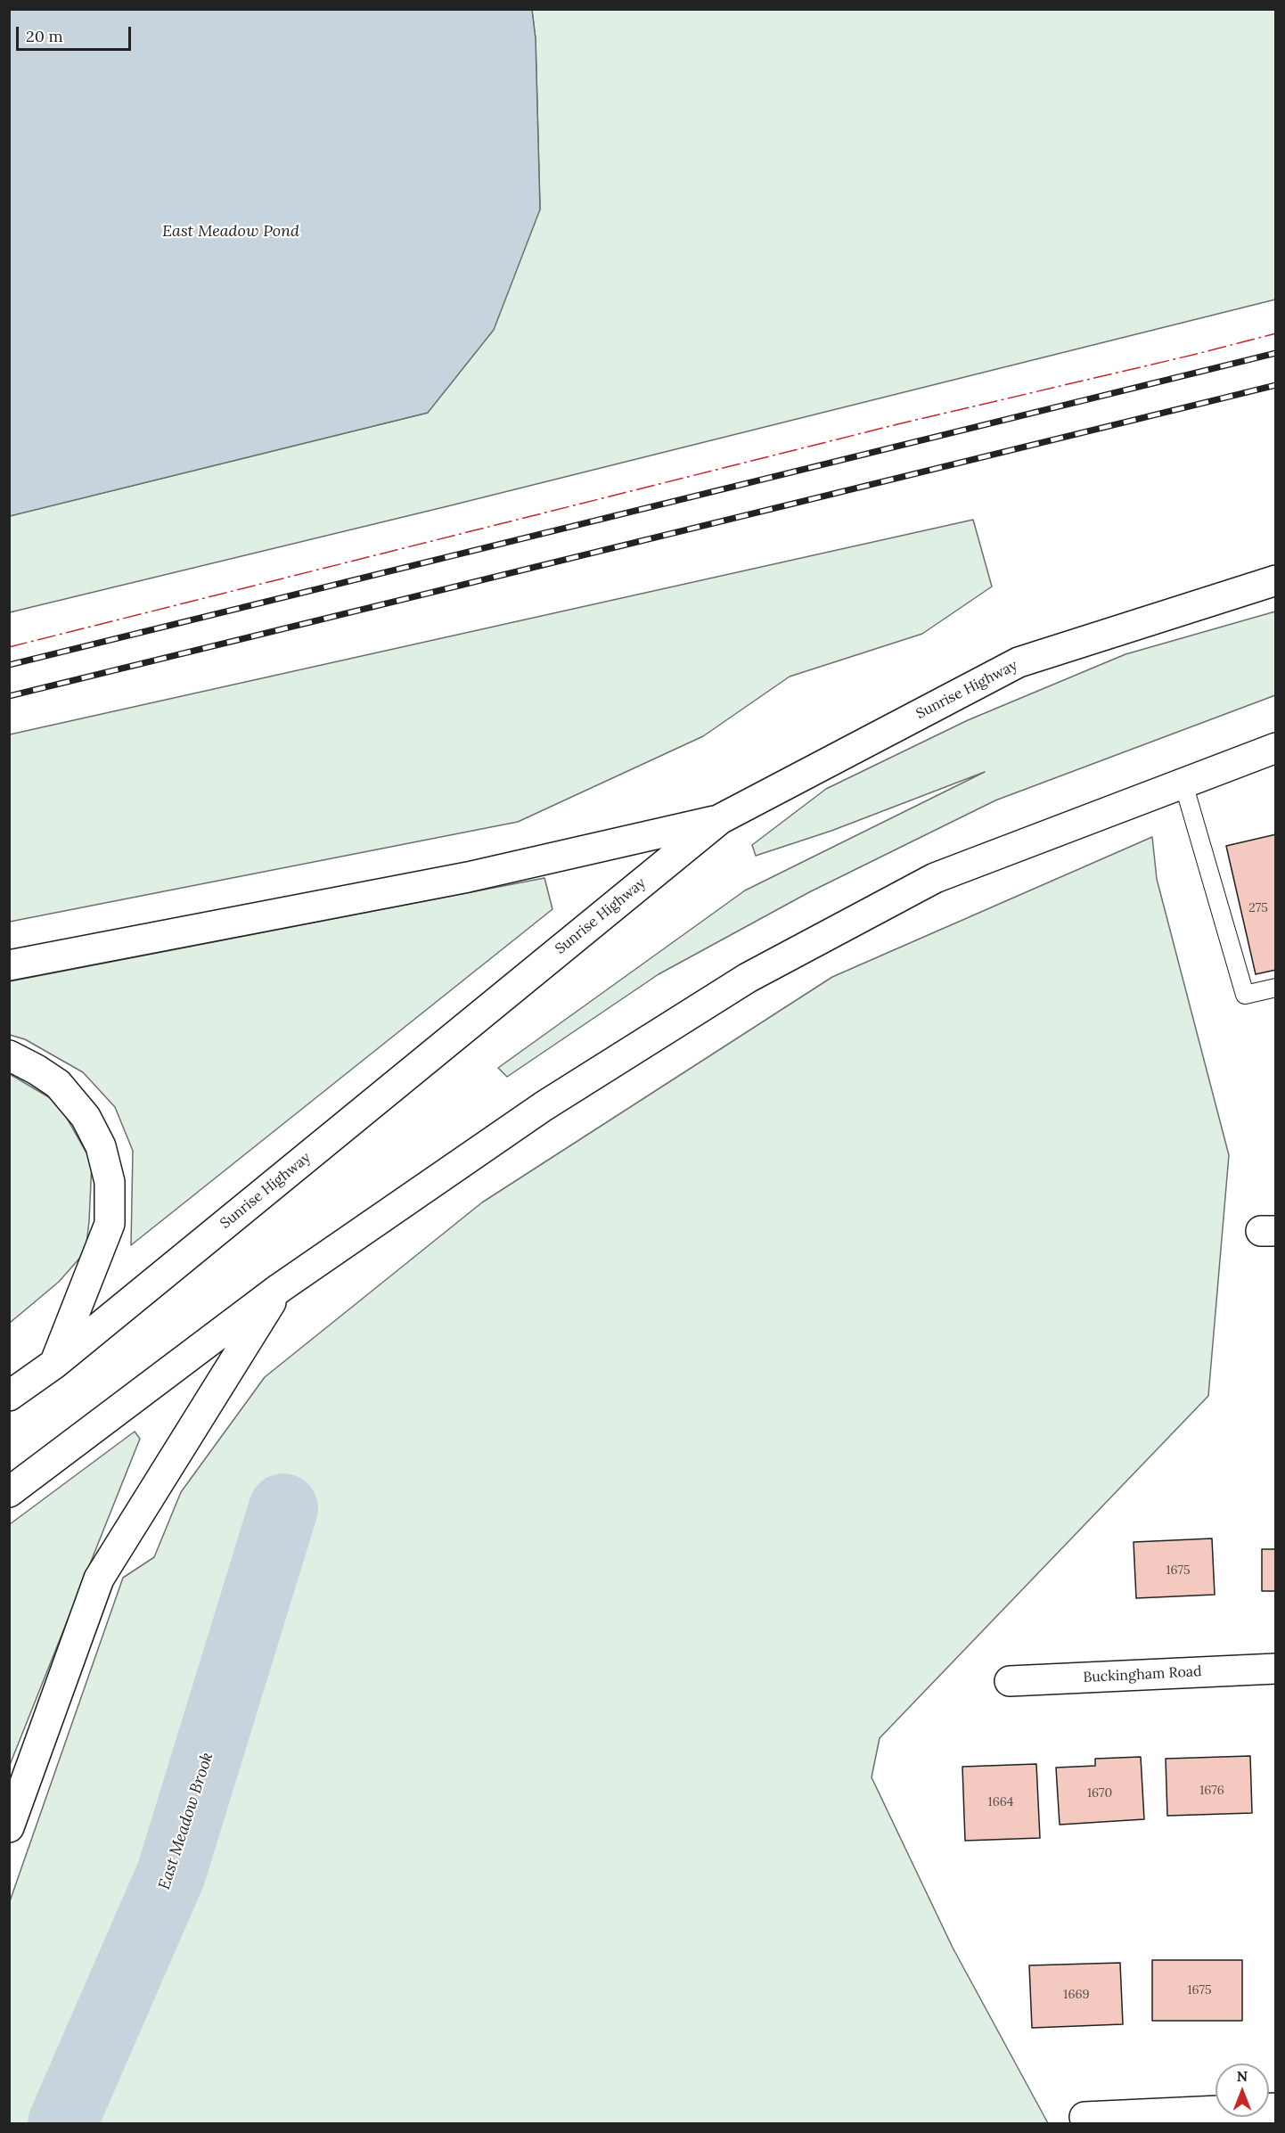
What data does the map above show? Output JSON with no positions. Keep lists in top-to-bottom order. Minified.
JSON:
{"streets":{"main road":["Sunrise Highway","Buckingham Road"]},"water":["East Meadow Pond","East Meadow Brook"],"house_numbers":["275","1675","1676","1670","1664","1675","1669"],"scale_bar":"20 m","north":"top"}
